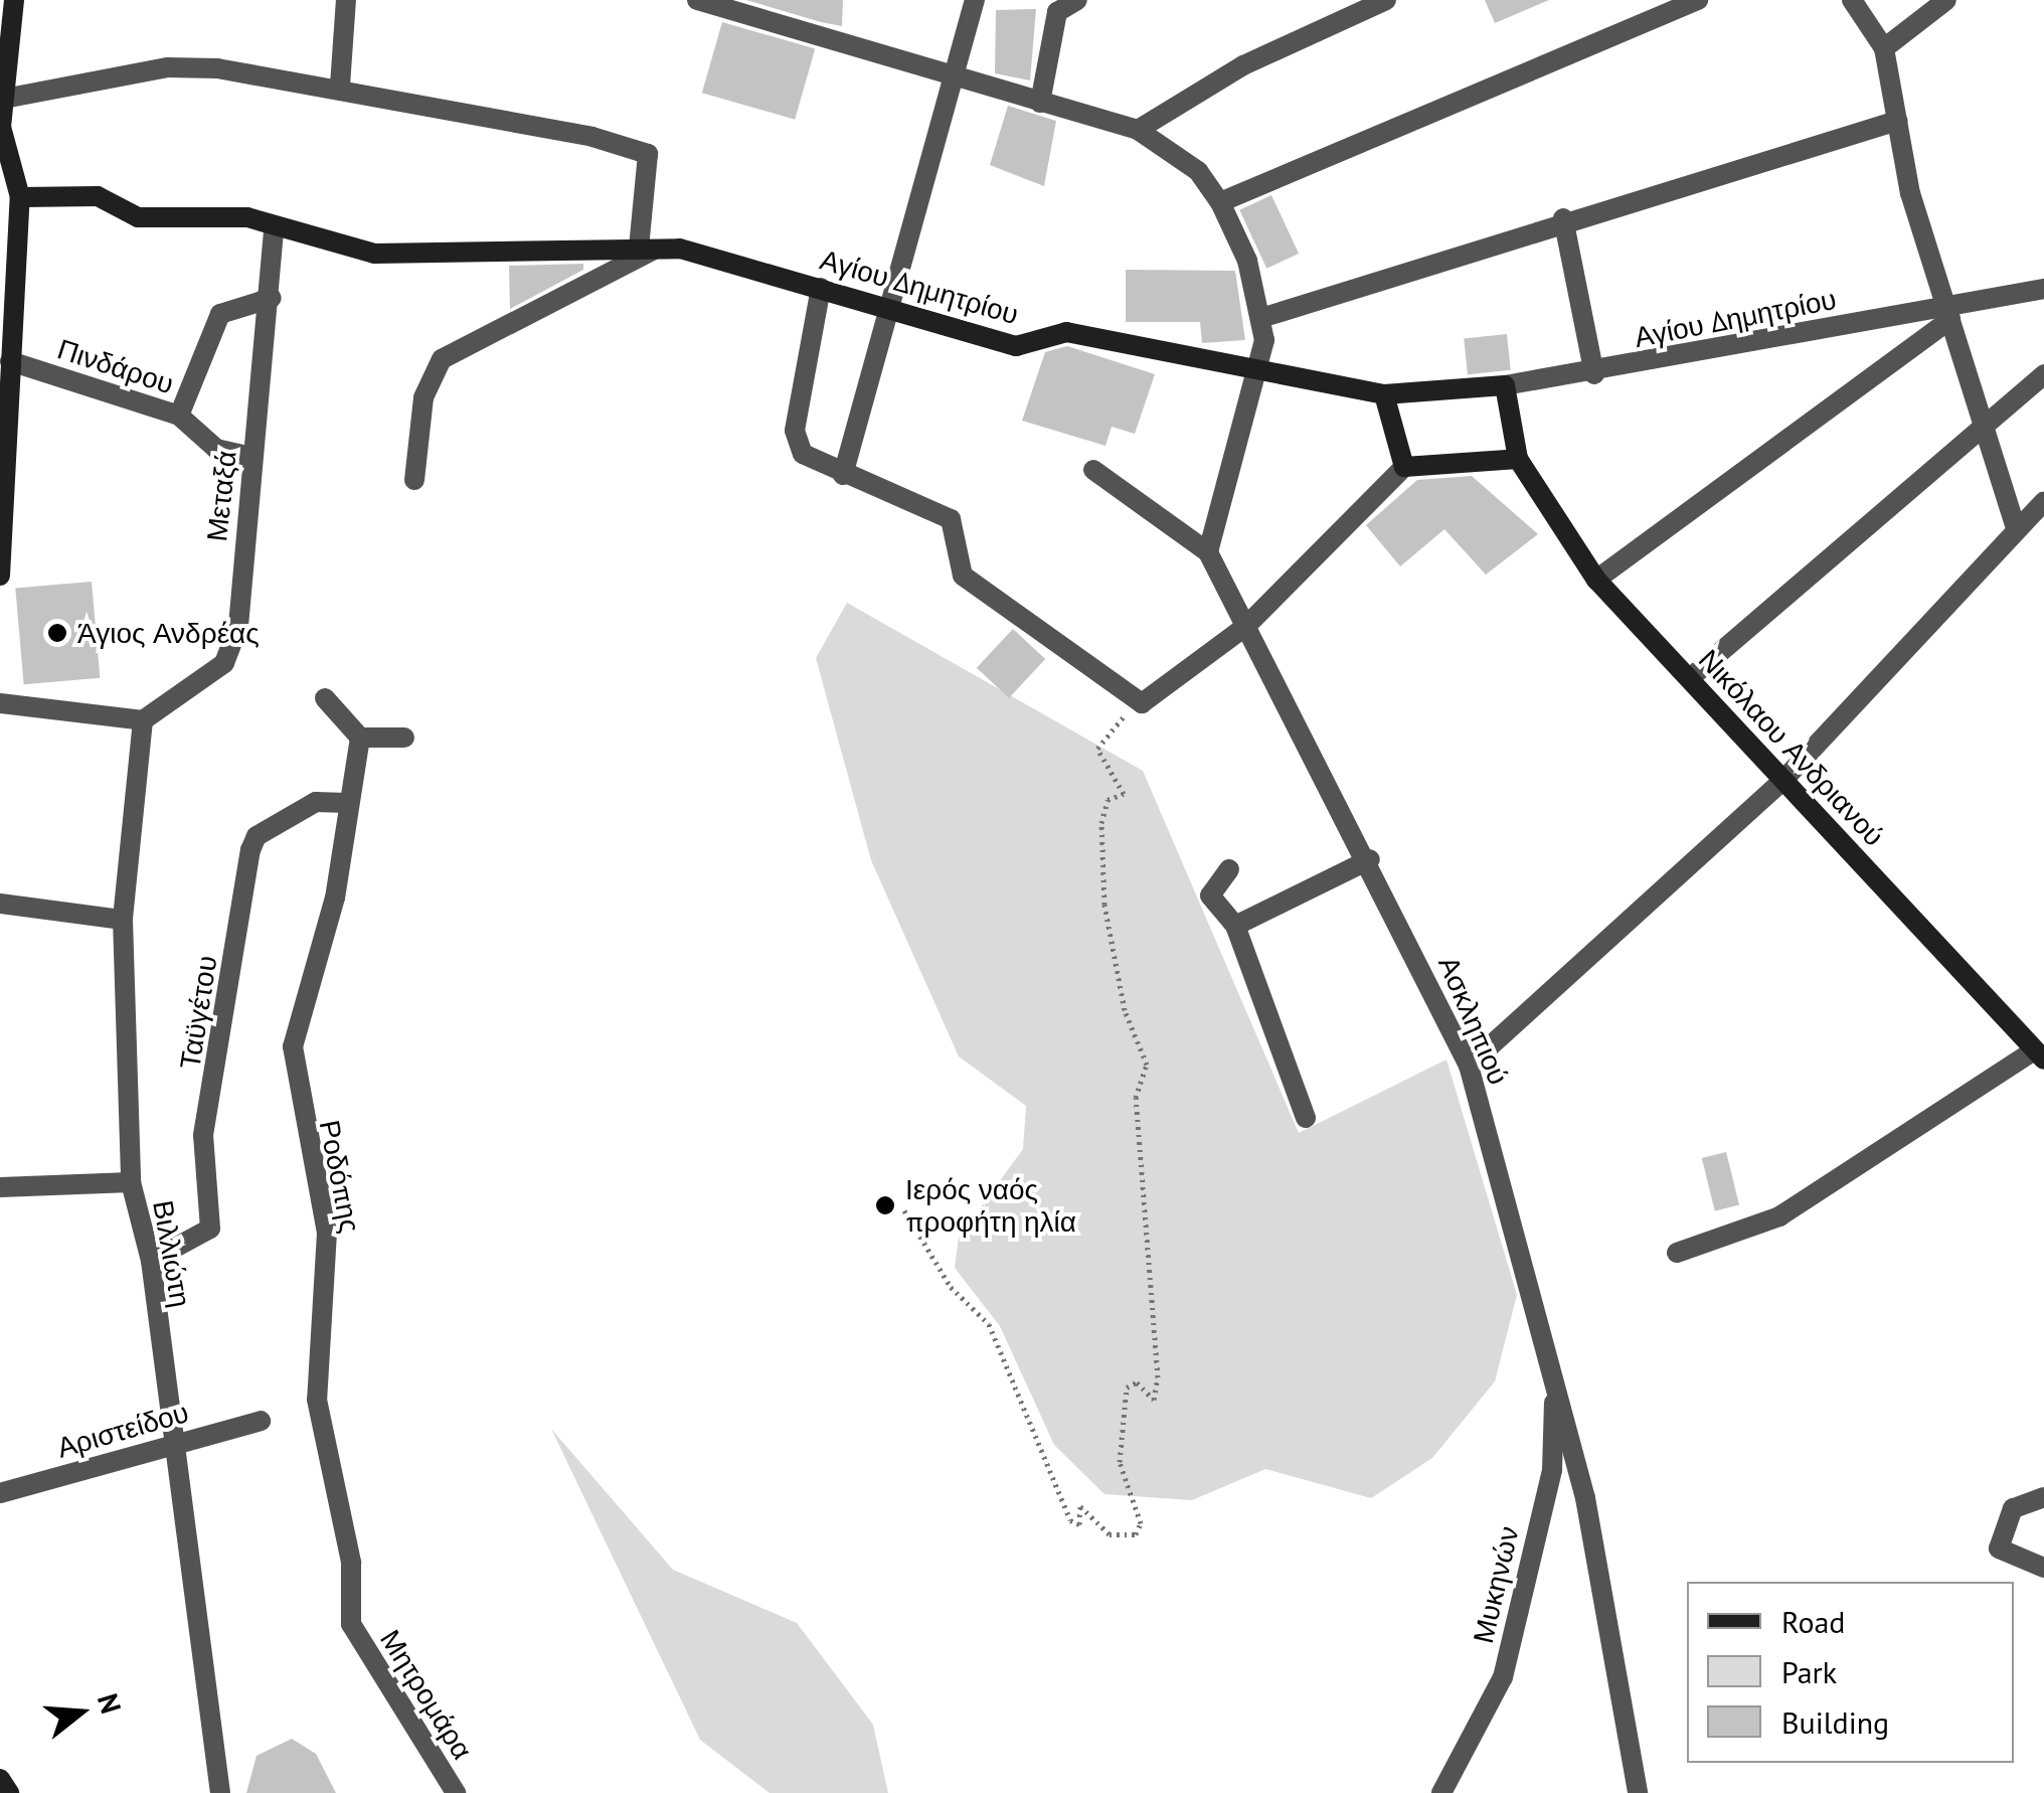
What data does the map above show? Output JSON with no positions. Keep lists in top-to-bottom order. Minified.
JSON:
{"streets":{"street":["Αγίου Δημητρίου","Πινδάρου","Μεταξά","Νικόλαου Ανδριανού","Ταϋγέτου","Ασκληπιού","Ροδόπης","Βιλλιώτη","Αριστείδου","Μυκηνών","Μητρομάρα"]},"crossings":[["Αγίου Δημητρίου","Μεταξά"],["Πινδάρου","Μεταξά"],["Μεταξά","Βιλλιώτη"],["Ταϋγέτου","Ροδόπης"],["Ταϋγέτου","Βιλλιώτη"],["Ασκληπιού","Μυκηνών"],["Ροδόπης","Μητρομάρα"],["Βιλλιώτη","Αριστείδου"]],"places":["Άγιος Ανδρέας","Ιερός ναός προφήτη ηλία"],"legend":["Road","Park","Building"],"north":"right"}
